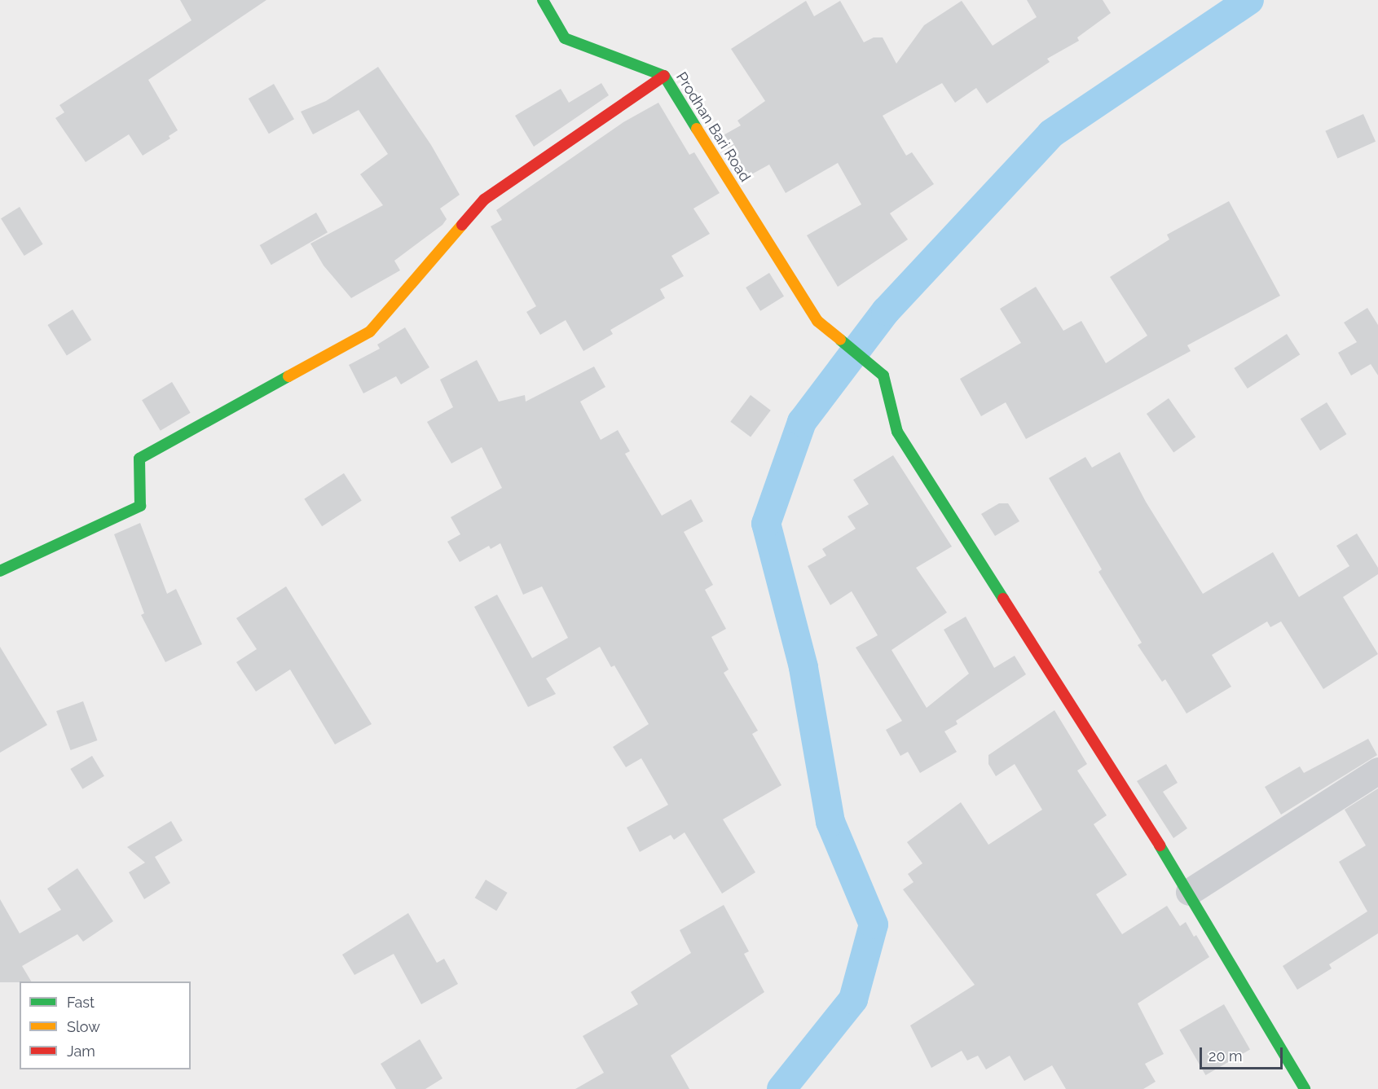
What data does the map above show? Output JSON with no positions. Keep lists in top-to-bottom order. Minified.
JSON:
{"streets":{"street":["Prodhan Bari Road"]},"legend":["Fast","Slow","Jam"],"scale_bar":"20 m"}
